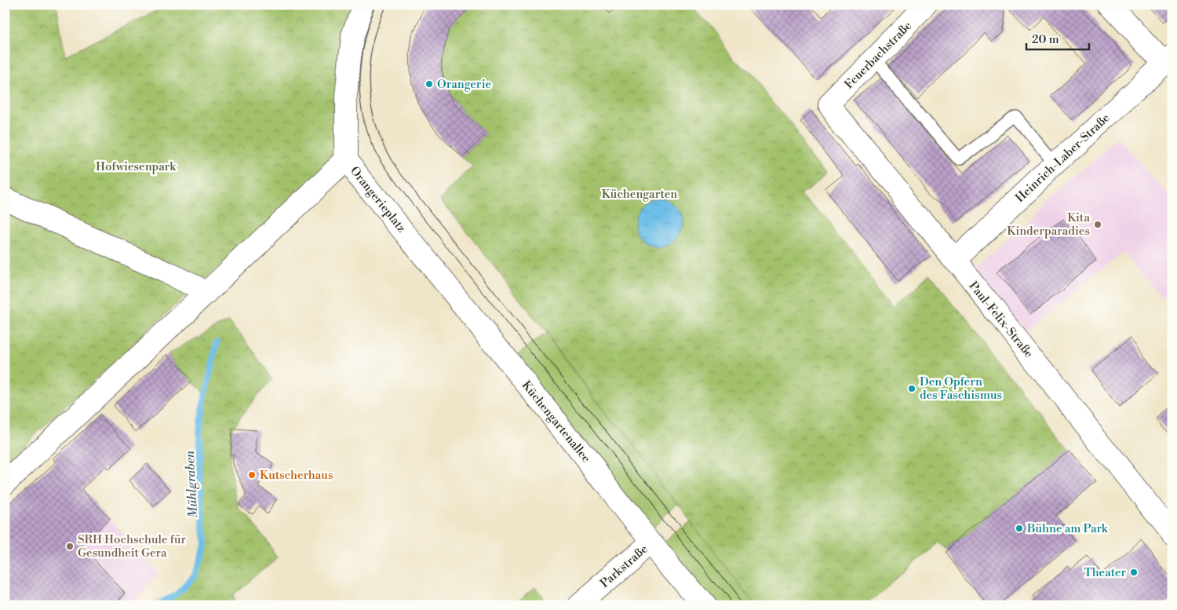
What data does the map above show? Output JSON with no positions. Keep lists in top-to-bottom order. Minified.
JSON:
{"streets":{"street":["Feuerbachstraße","Heinrich-Laber-Straße","Orangerieplatz","Paul-Felix-Straße","Küchengartenallee","Parkstraße"]},"crossings":[["Feuerbachstraße","Paul-Felix-Straße"],["Heinrich-Laber-Straße","Paul-Felix-Straße"],["Orangerieplatz","Küchengartenallee"],["Küchengartenallee","Parkstraße"]],"water":["Mühlgraben"],"parks":["Hofwiesenpark","Küchengarten"],"places":["Orangerie","Kita Kinderparadies","Den Opfern des Faschismus","Kutscherhaus","Bühne am Park","SRH Hochschule für Gesundheit Gera","Theater"],"scale_bar":"20 m"}
